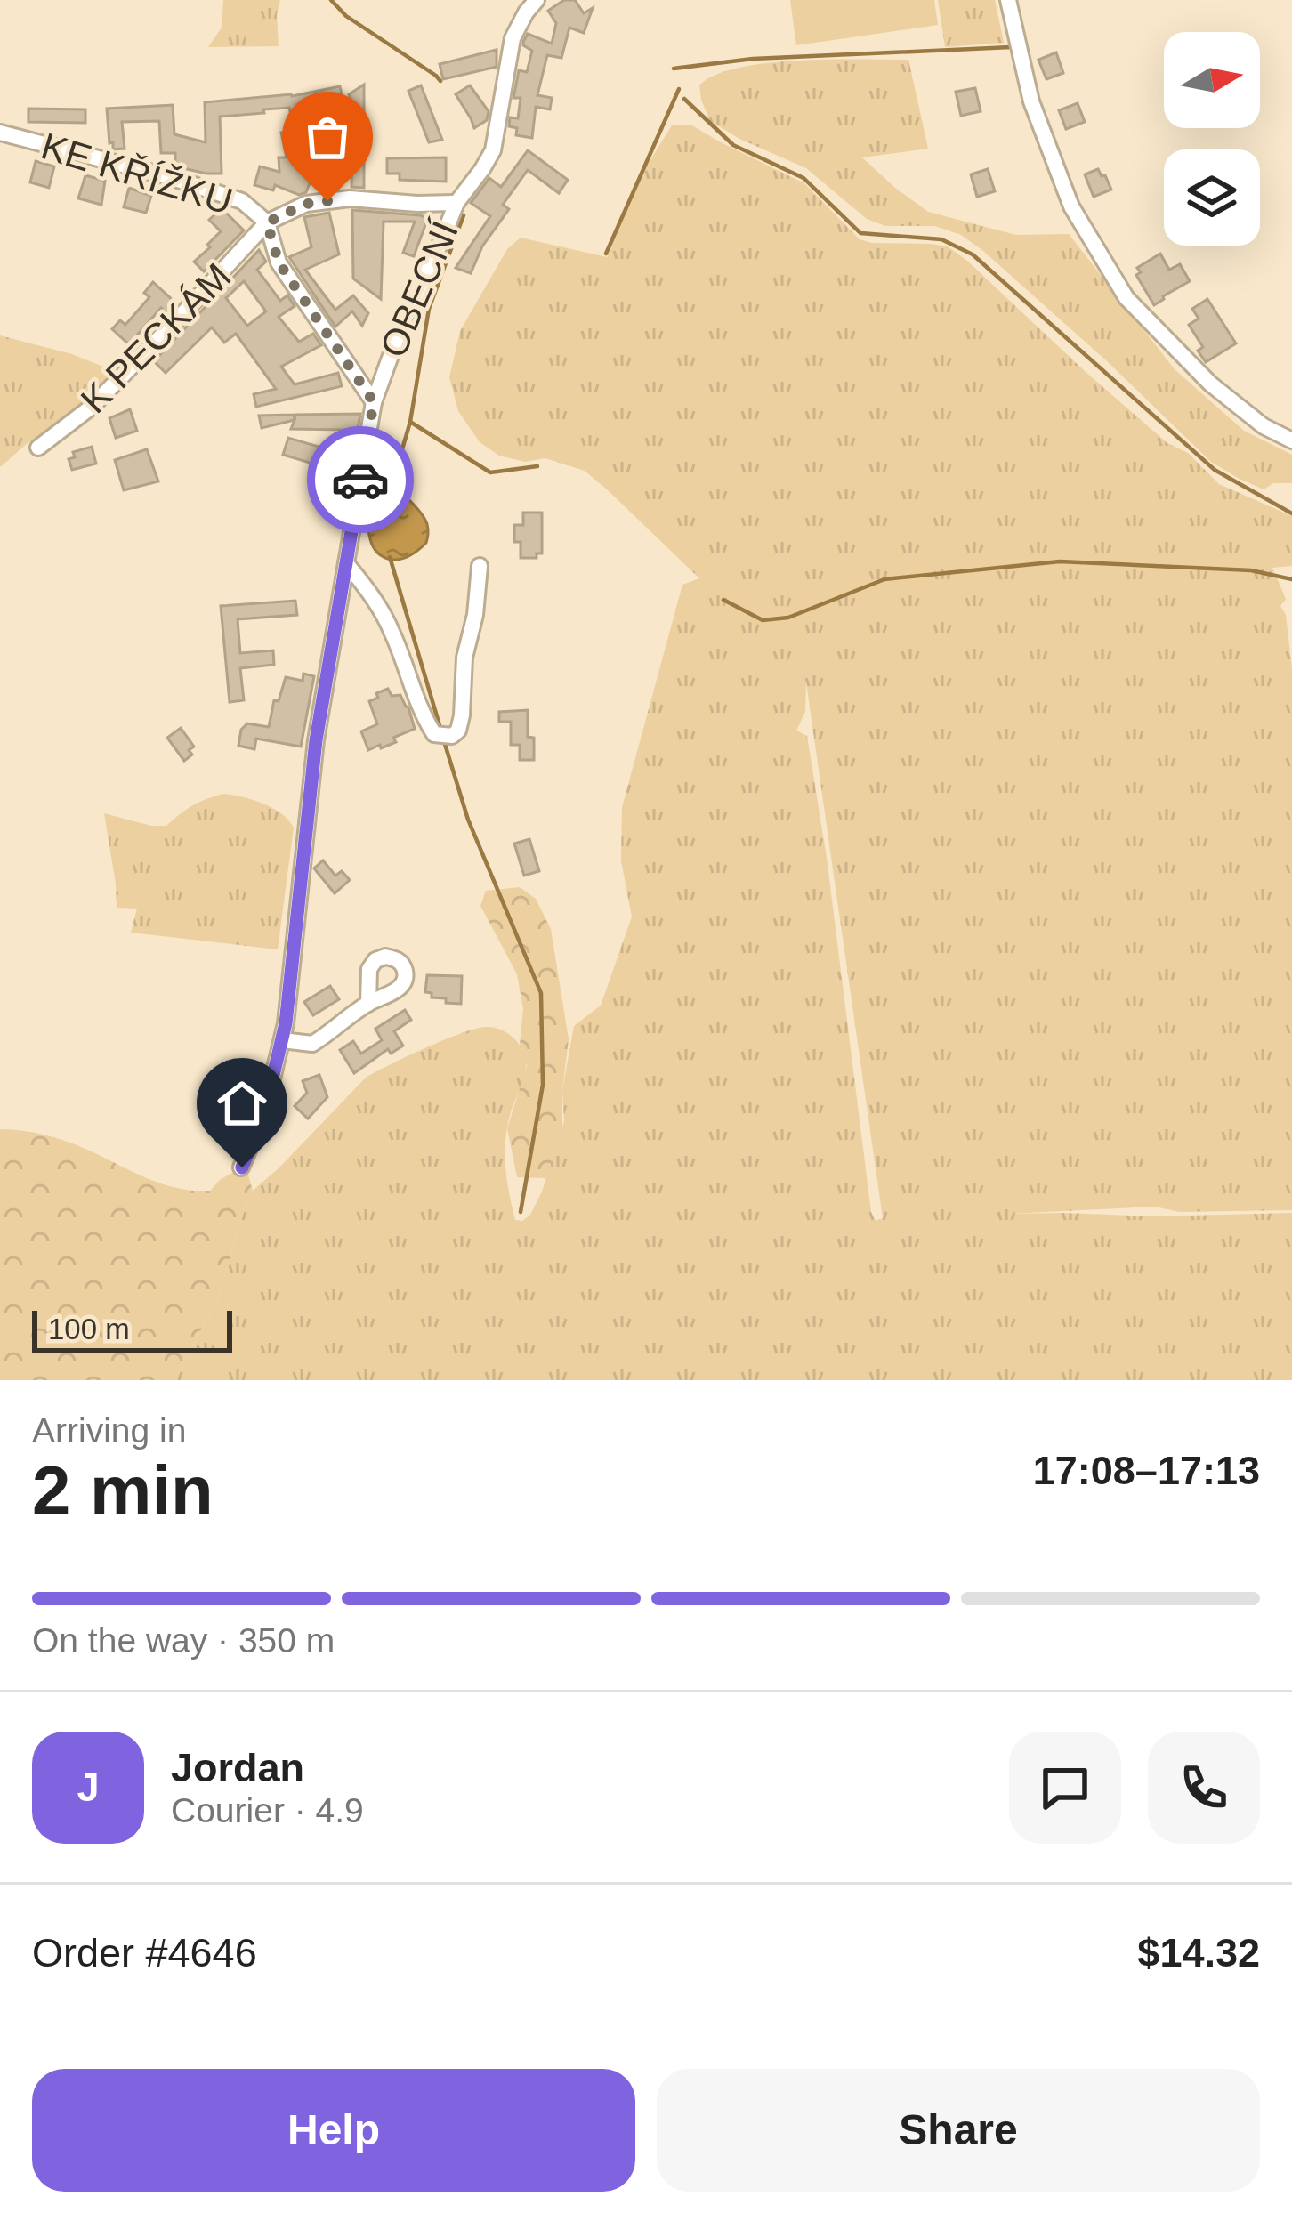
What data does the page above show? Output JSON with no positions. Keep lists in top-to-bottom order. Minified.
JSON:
{"streets":{"street":["KE KŘÍŽKU","OBECNÍ","K PECKÁM"]},"crossings":[["KE KŘÍŽKU","OBECNÍ"],["KE KŘÍŽKU","K PECKÁM"]],"scale_bar":"100 m","north":"right","page":{"scale":"100 m","heading":["2 min","Arriving in","17:08–17:13"],"panel":["Jordan","Courier · 4.9","Order #4646","$14.32"],"bar":"On the way · 350 m","round":"J","buttons":["Help","Share"]}}
